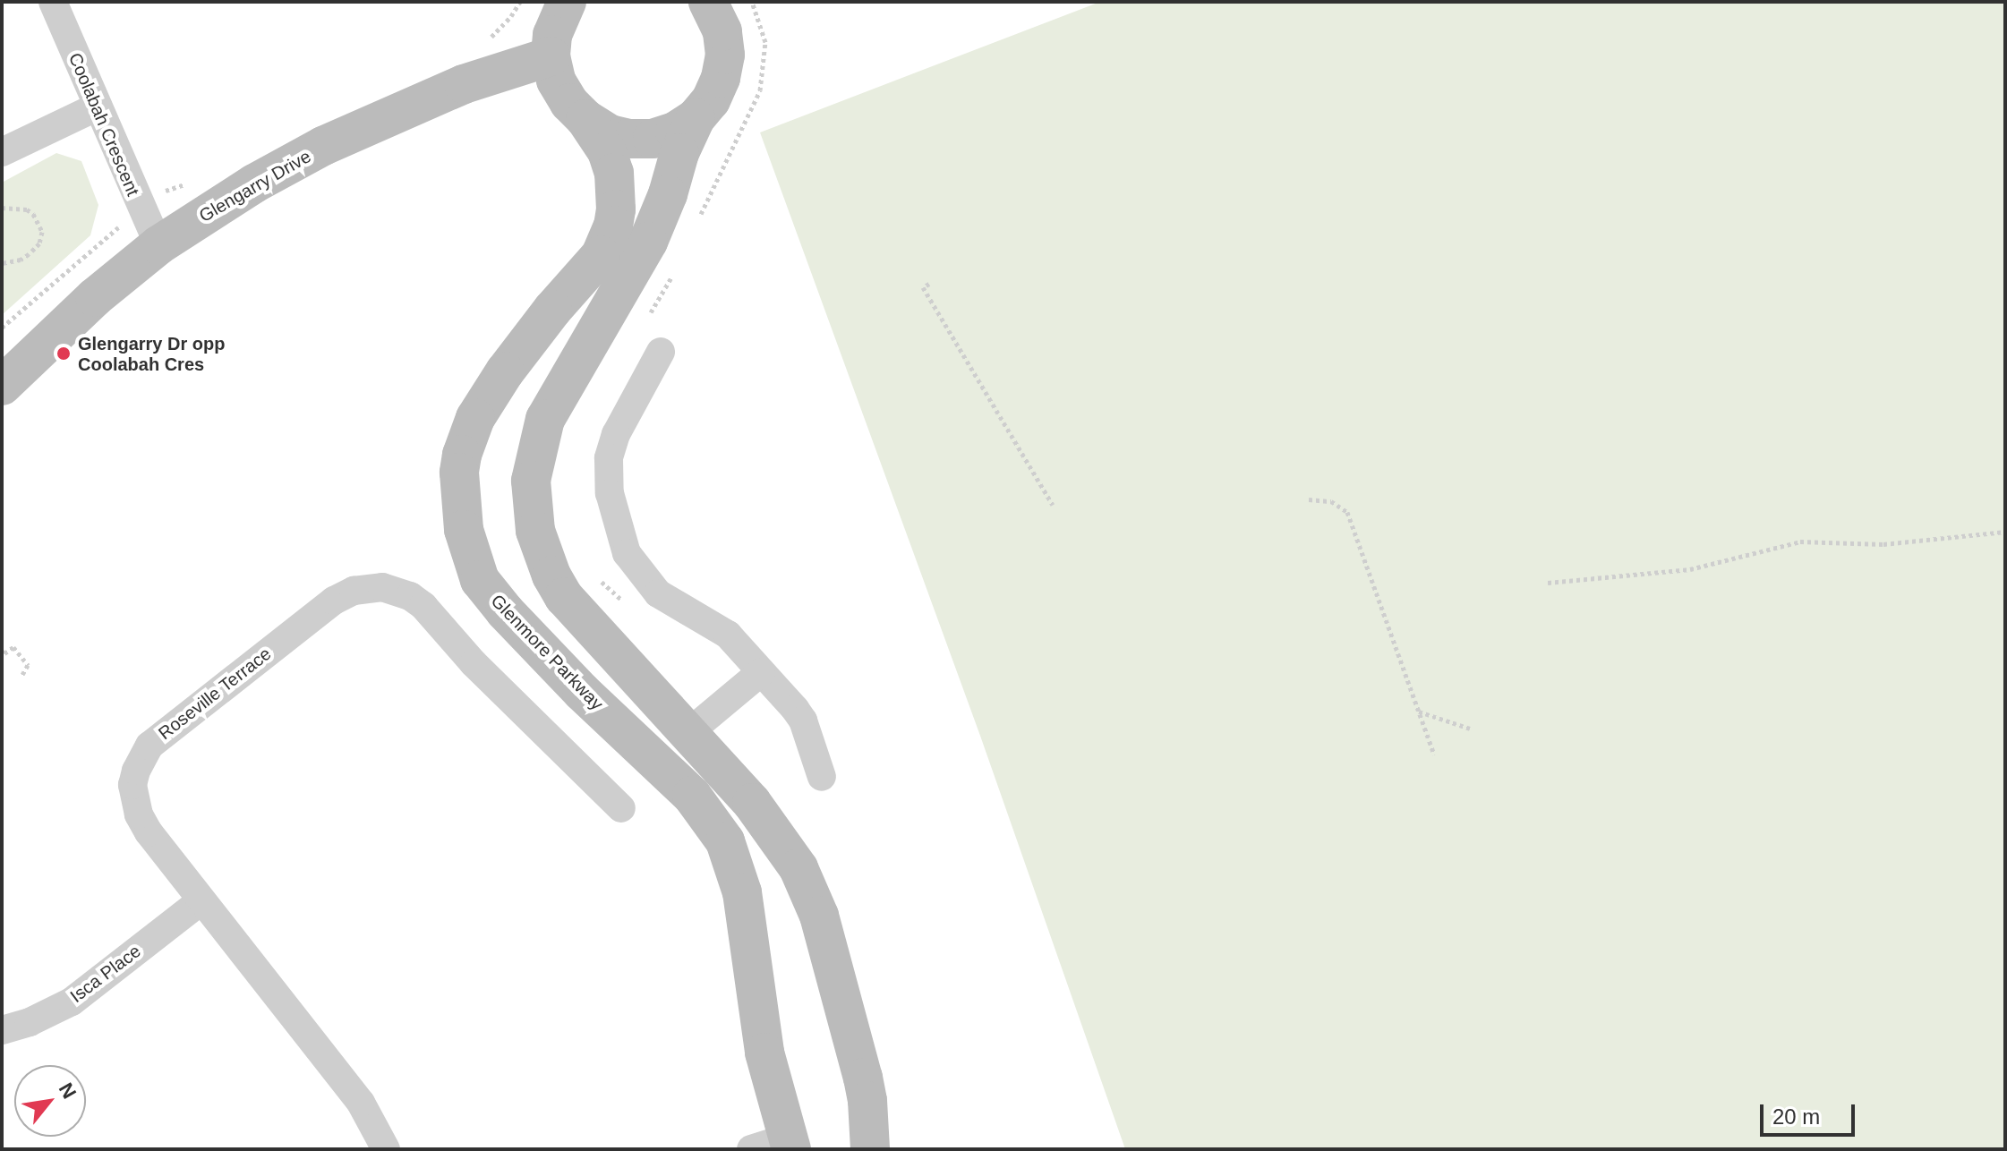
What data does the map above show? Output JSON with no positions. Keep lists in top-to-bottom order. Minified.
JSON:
{"streets":{"main road":["Glengarry Drive","Glenmore Parkway"],"street":["Coolabah Crescent","Roseville Terrace","Isca Place"]},"crossings":[["Coolabah Crescent","Glengarry Drive"],["Glengarry Drive","Glenmore Parkway"],["Roseville Terrace","Isca Place"]],"places":["Glengarry Dr opp Coolabah Cres"],"scale_bar":"20 m","north":"top right"}
